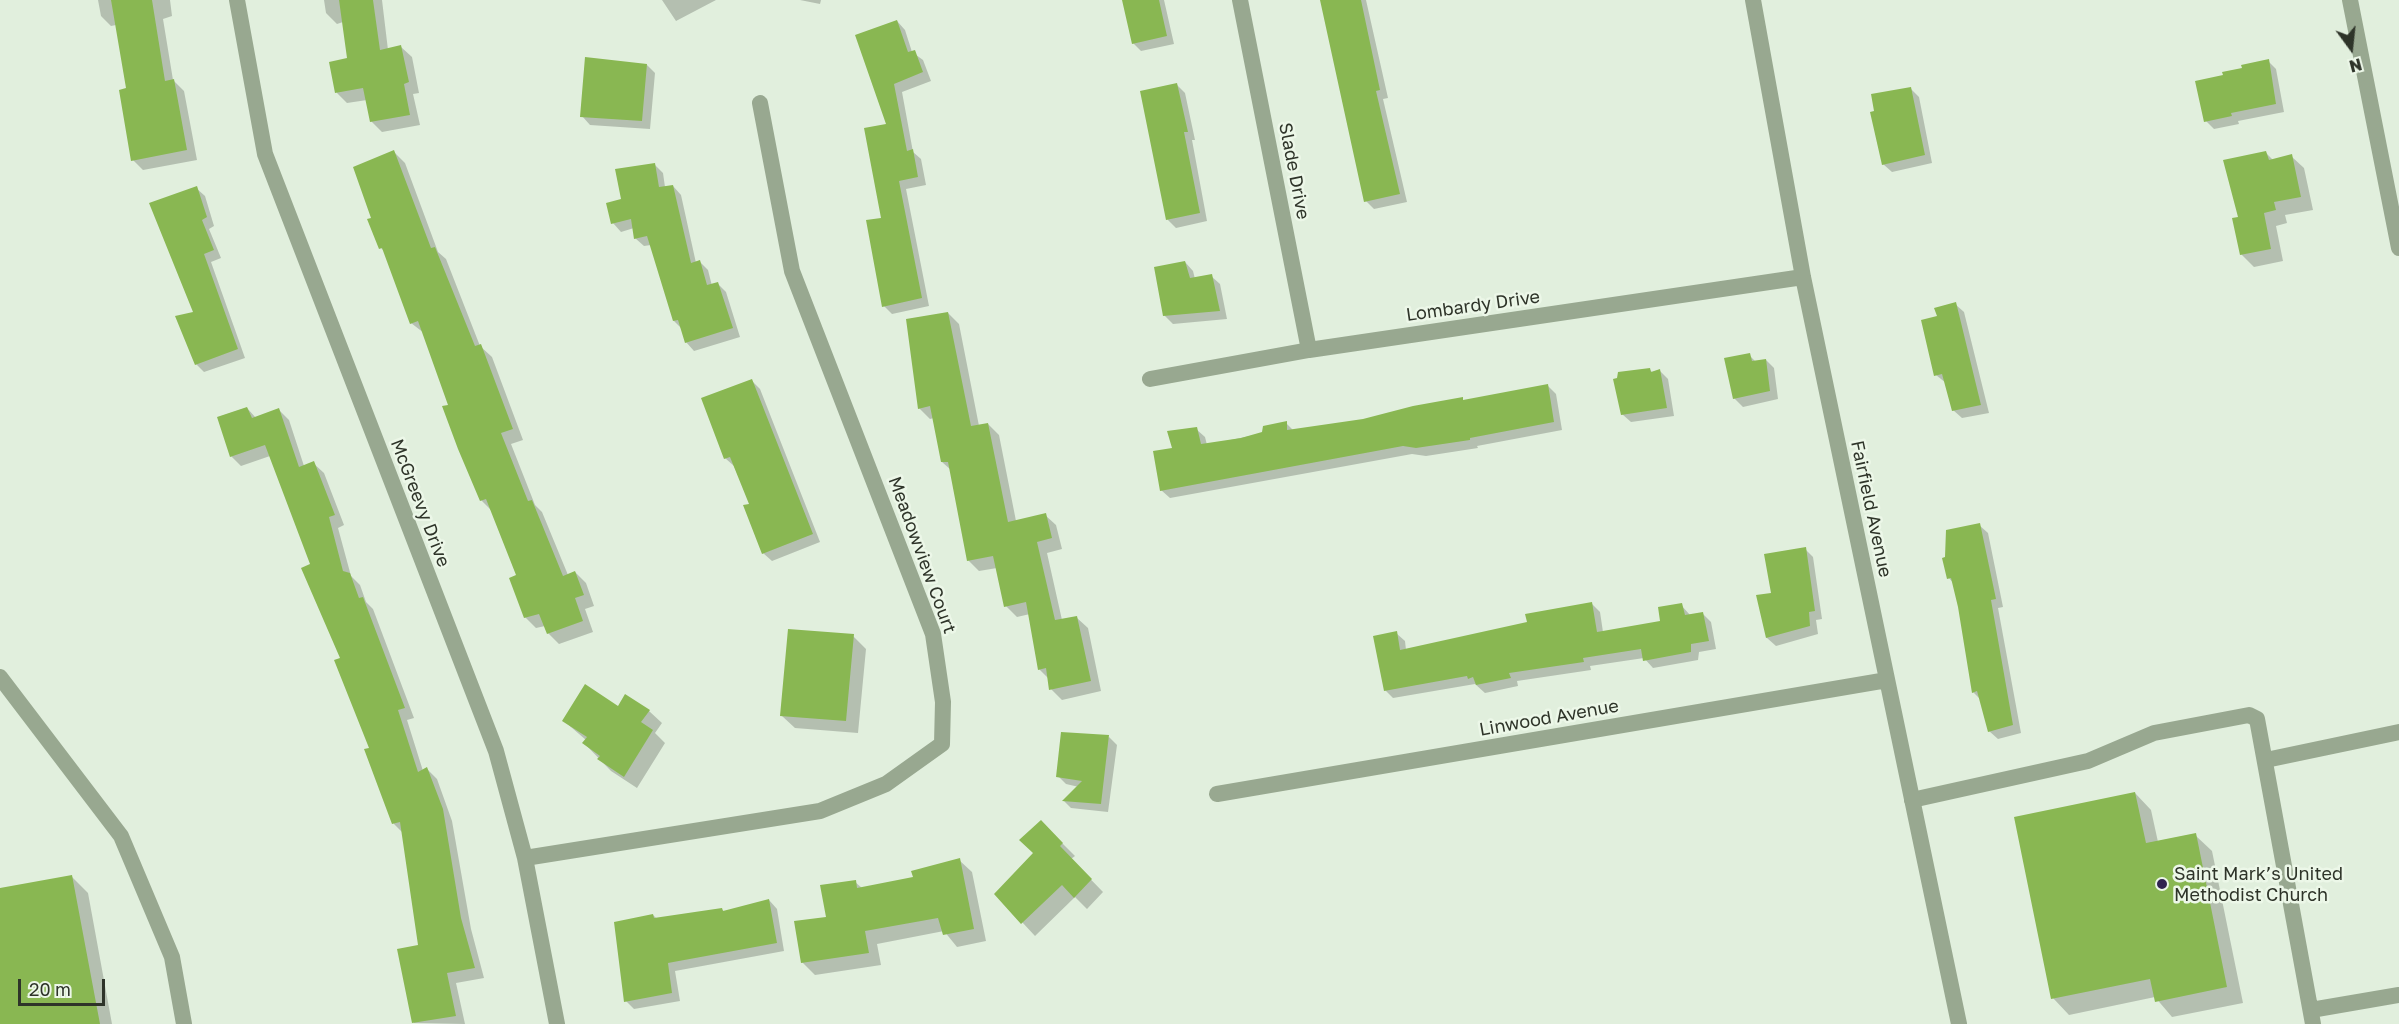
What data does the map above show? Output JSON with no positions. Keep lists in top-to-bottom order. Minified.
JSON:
{"streets":{"street":["Slade Drive","Lombardy Drive","McGreevy Drive","Fairfield Avenue","Meadowview Court","Linwood Avenue"]},"crossings":[["Slade Drive","Lombardy Drive"],["Lombardy Drive","Fairfield Avenue"],["McGreevy Drive","Meadowview Court"],["Fairfield Avenue","Linwood Avenue"]],"places":["Saint Mark’s United Methodist Church"],"scale_bar":"20 m","north":"bottom"}
